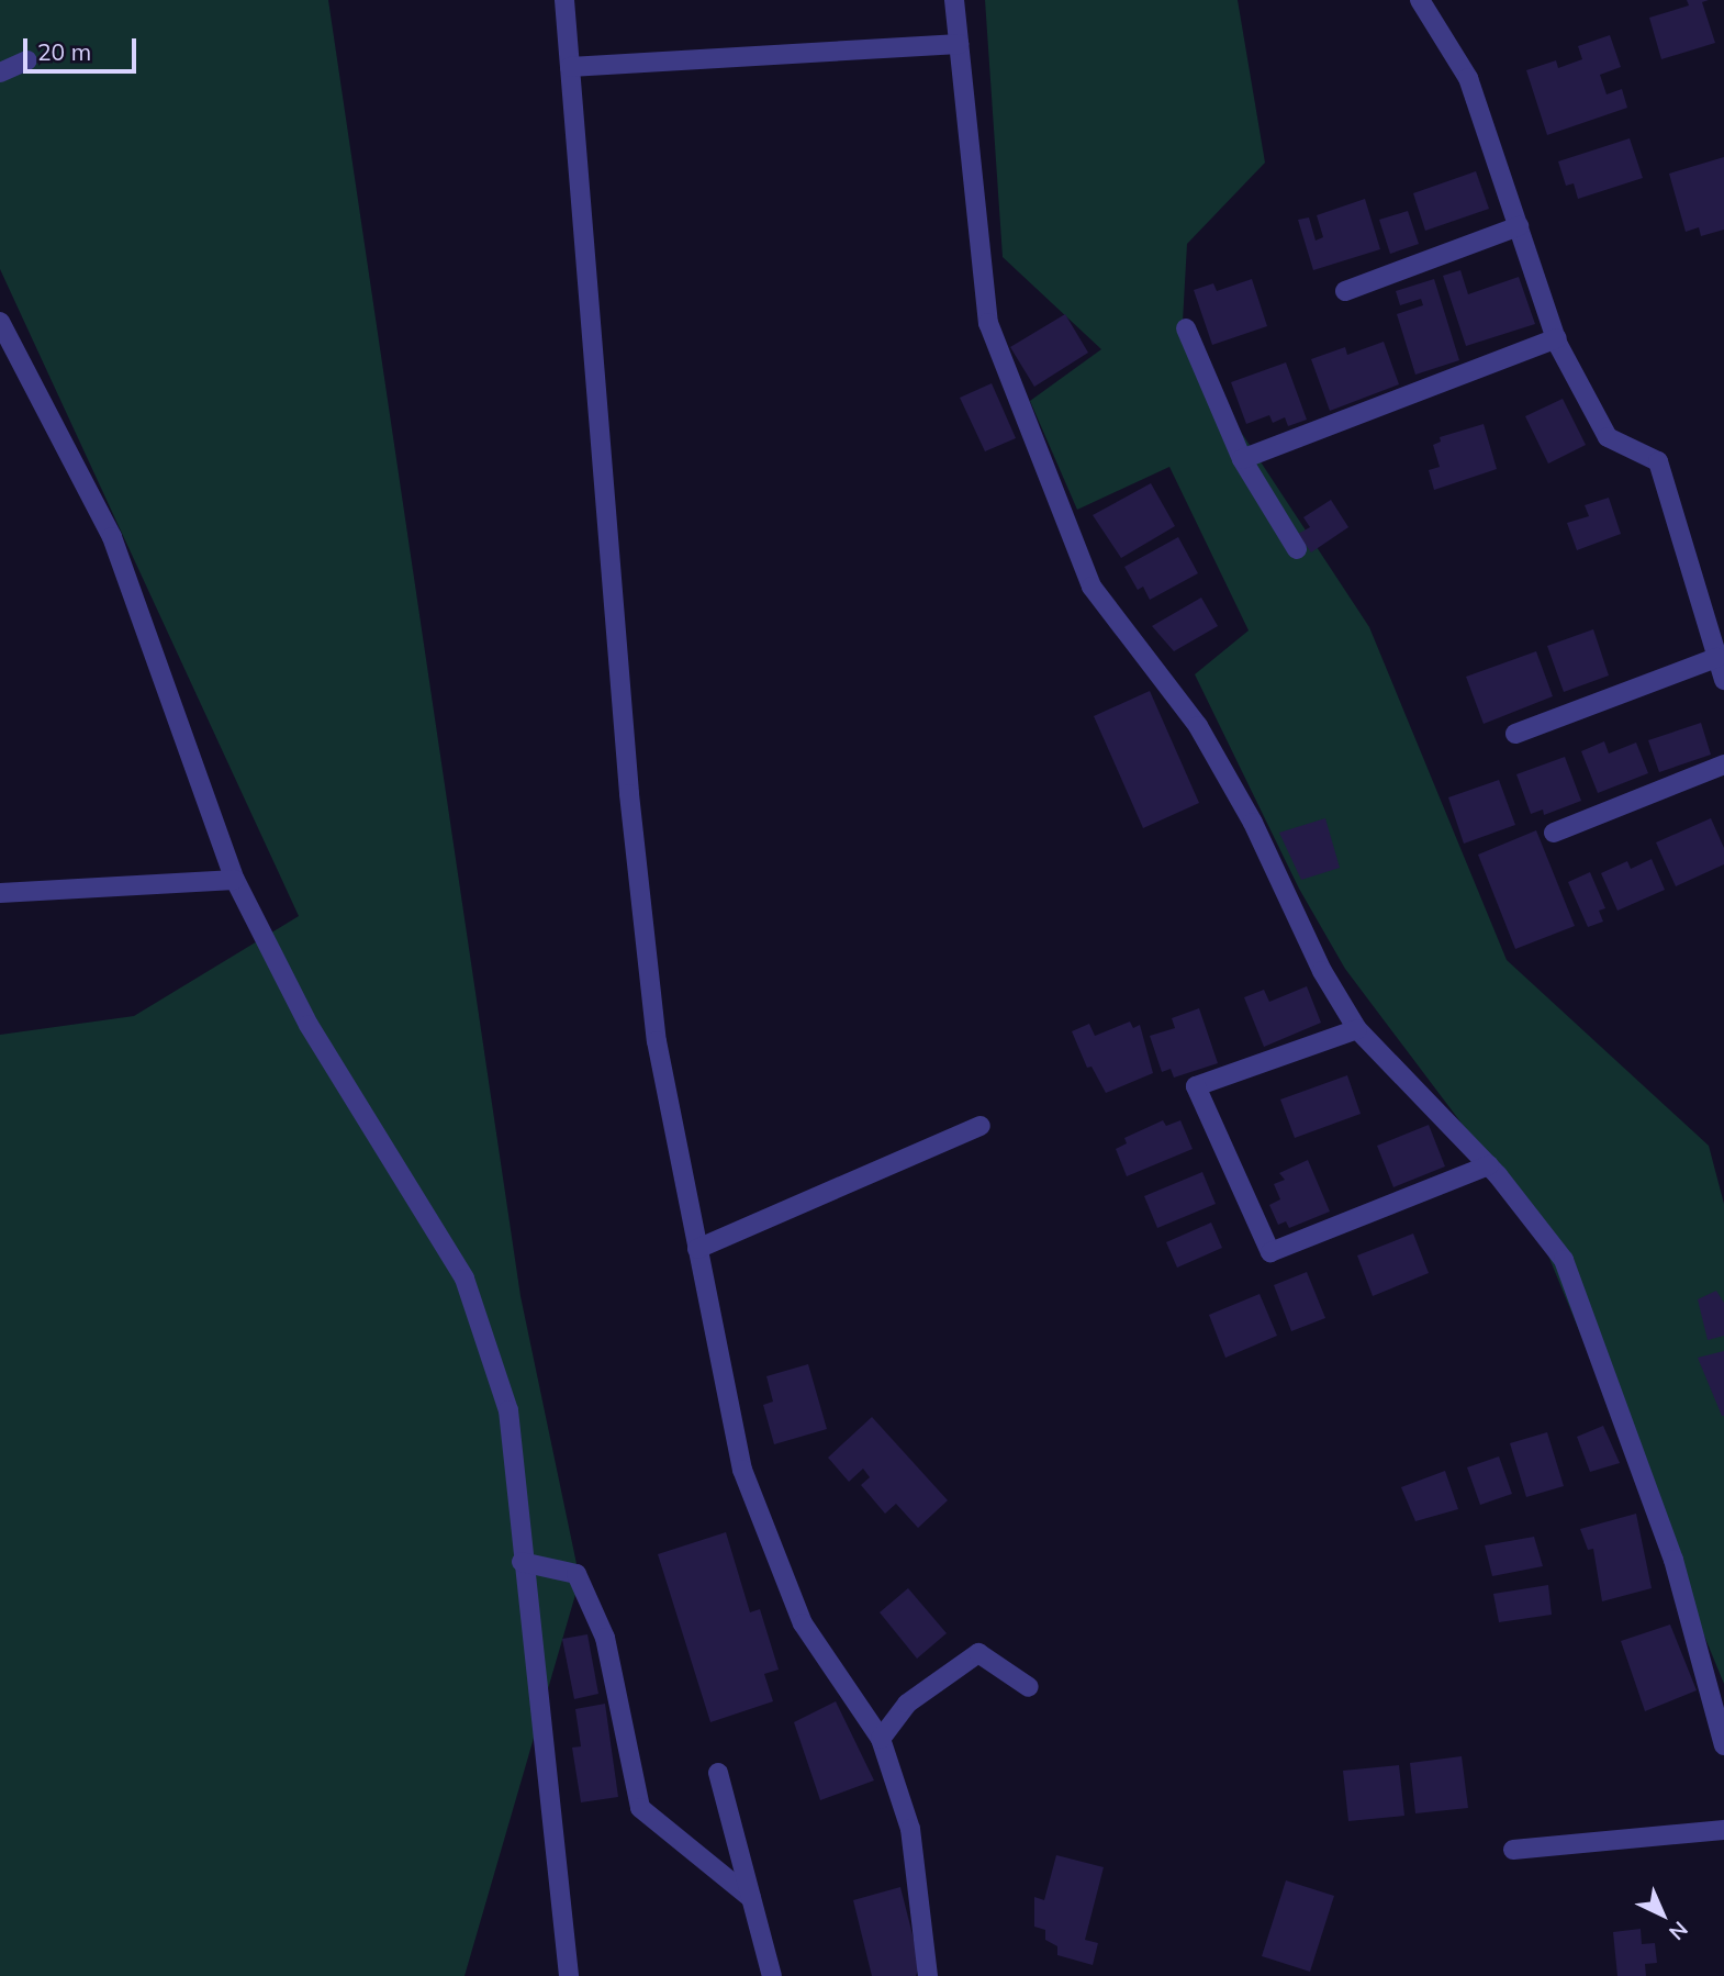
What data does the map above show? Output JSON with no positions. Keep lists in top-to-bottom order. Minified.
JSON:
{"scale_bar":"20 m","north":"bottom right"}
